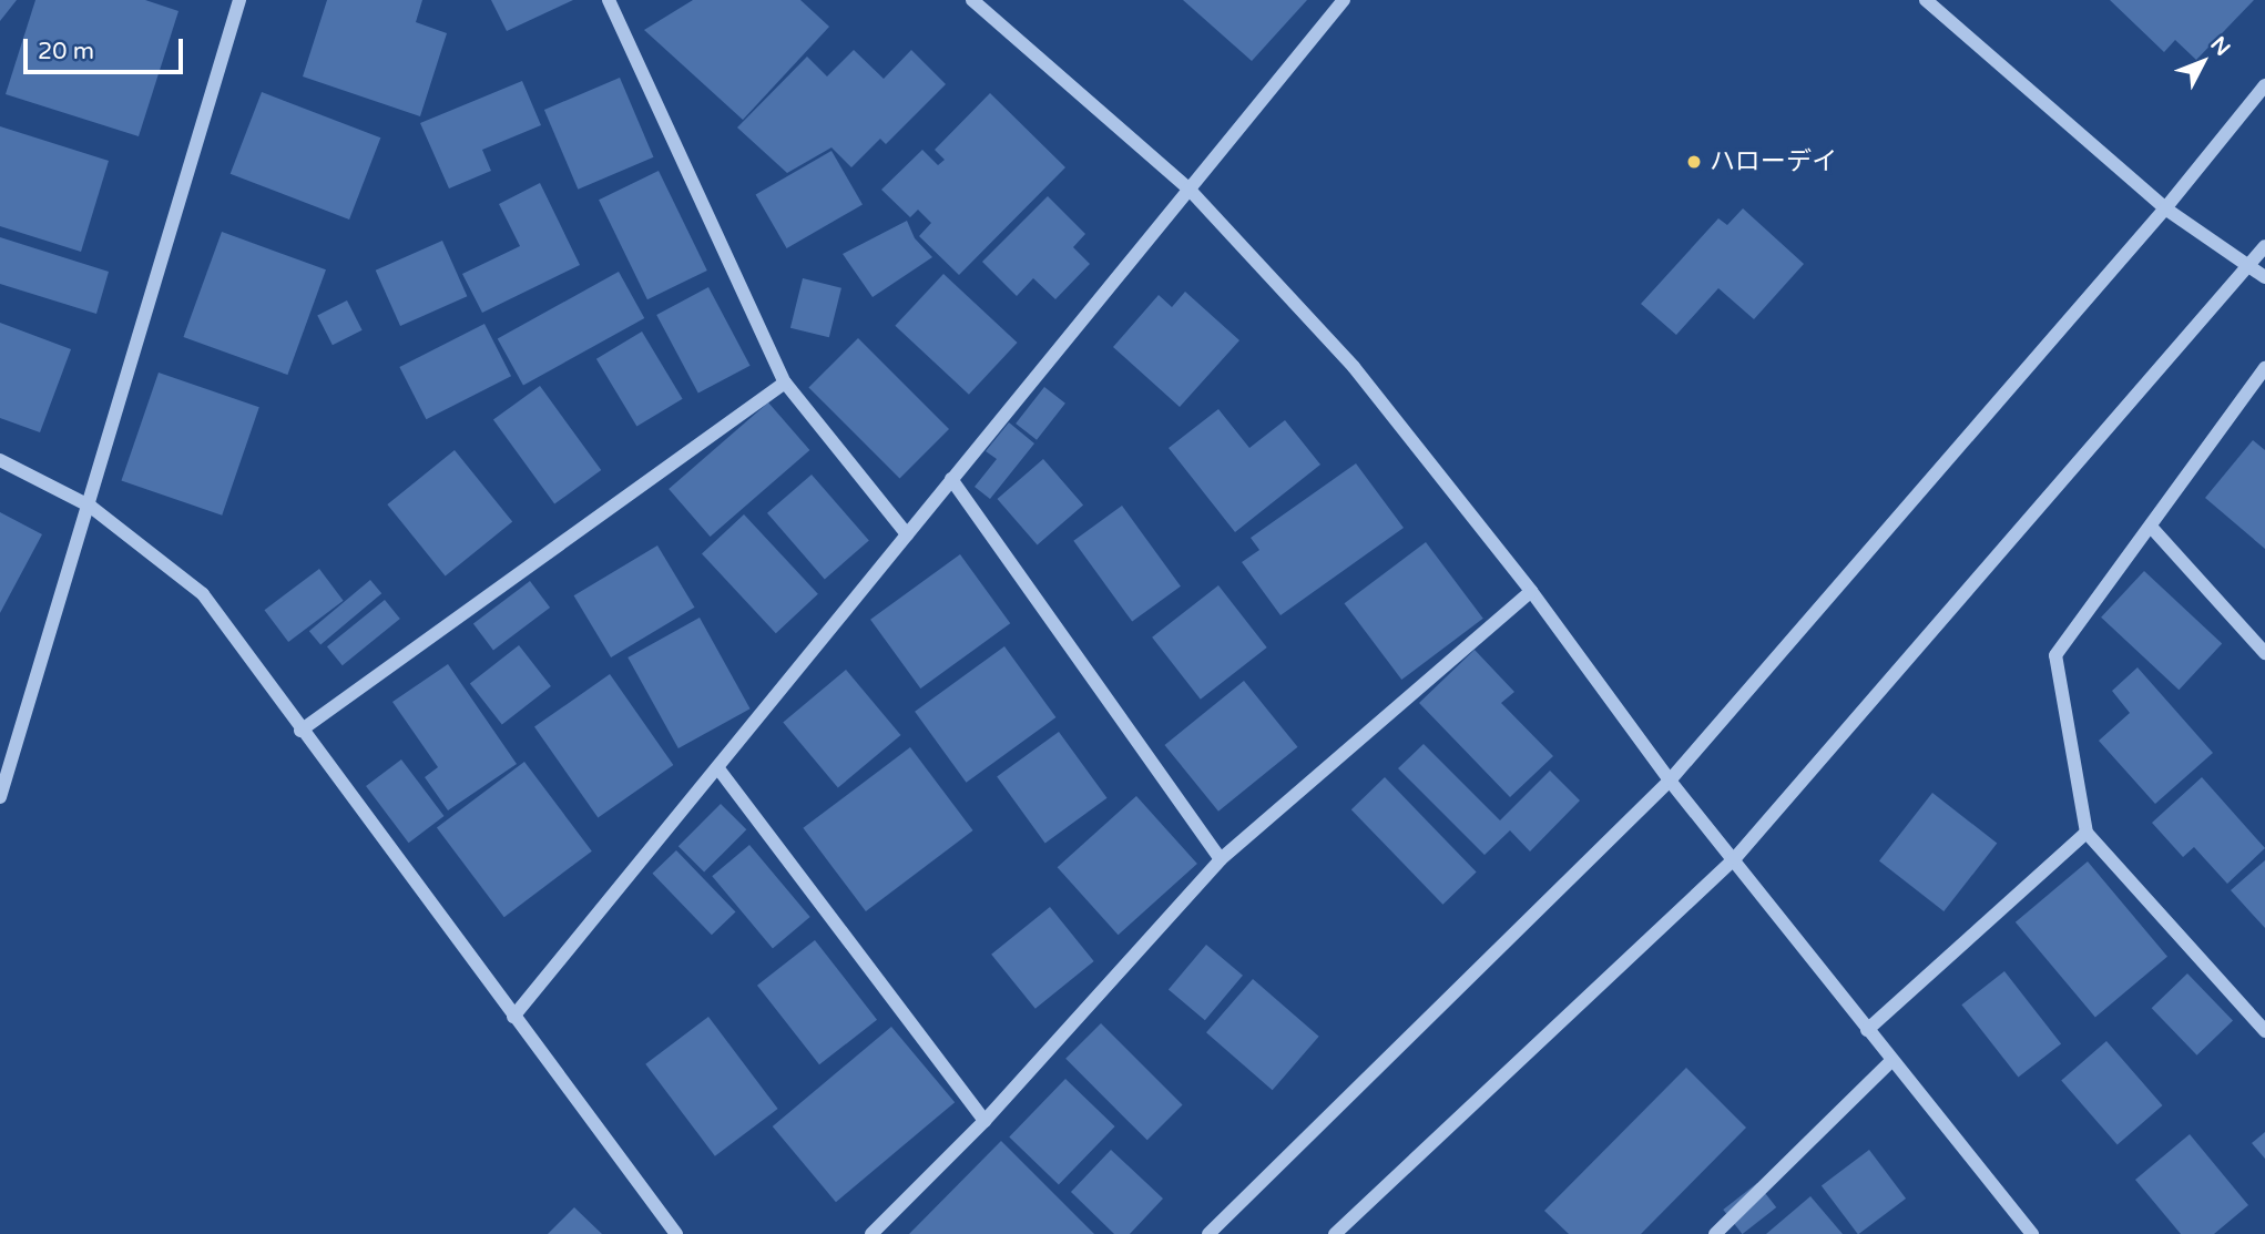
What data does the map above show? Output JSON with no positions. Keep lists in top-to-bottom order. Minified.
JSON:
{"places":["ハローデイ"],"scale_bar":"20 m","north":"top right"}
